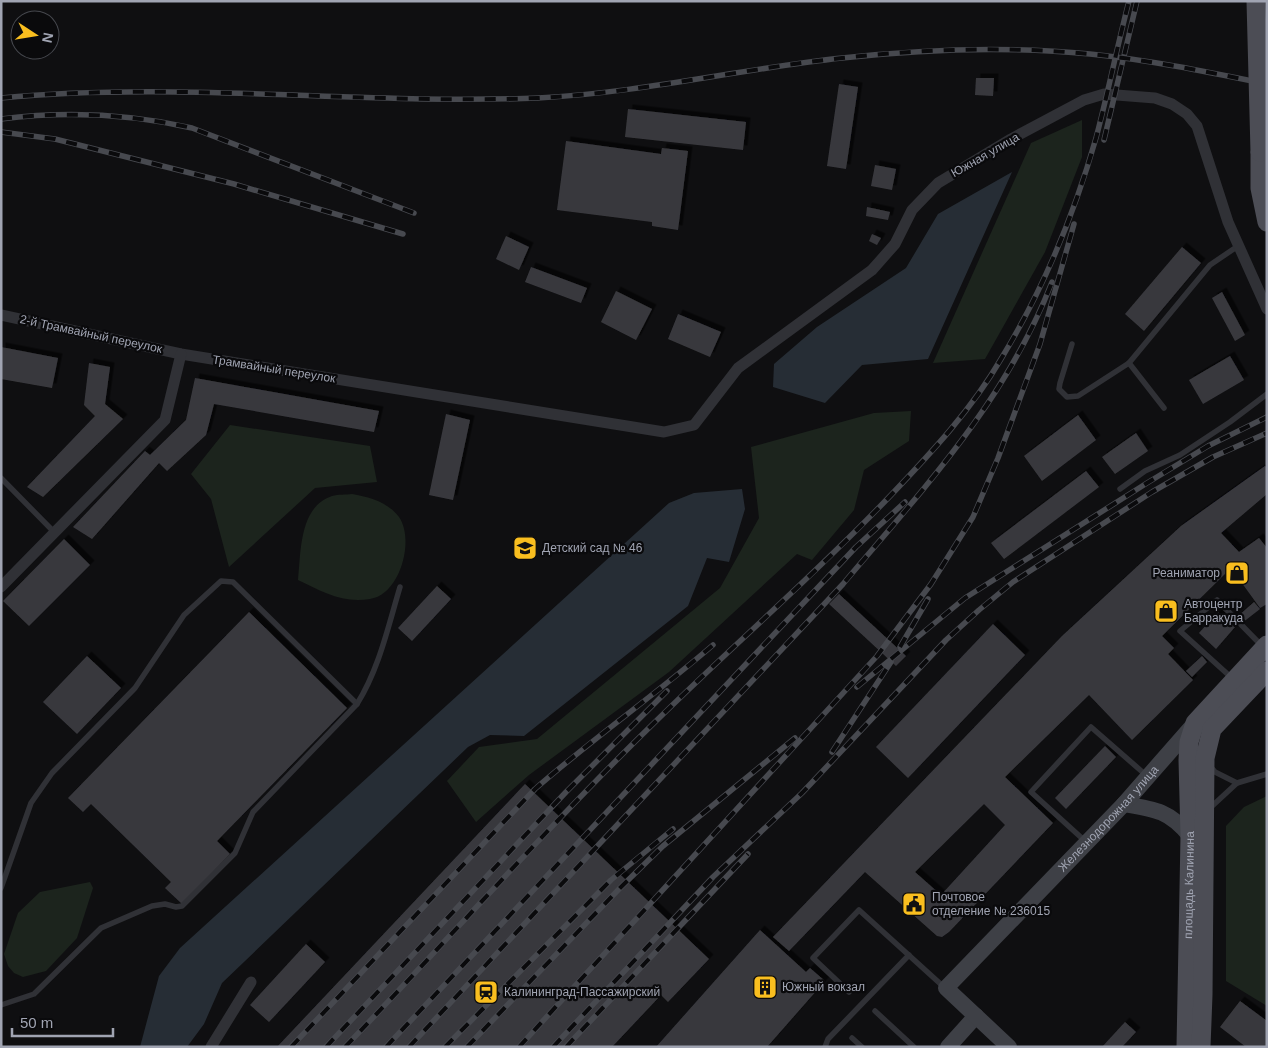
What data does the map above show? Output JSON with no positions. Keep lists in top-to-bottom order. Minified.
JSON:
{"streets":{"main road":["Железнодорожная улица","площадь Калинина"],"street":["Южная улица","2-й Трамвайный переулок","Трамвайный переулок"]},"crossings":[["Южная улица","Трамвайный переулок"],["2-й Трамвайный переулок","Трамвайный переулок"],["Железнодорожная улица","площадь Калинина"]],"places":{"school or university":["Детский сад № 46"],"shop":["Реаниматор","Автоцентр Барракуда"],"public building":["Почтовое отделение № 236015"],"building":["Южный вокзал"],"station":["Калининград-Пассажирский"]},"scale_bar":"50 m","north":"right"}
